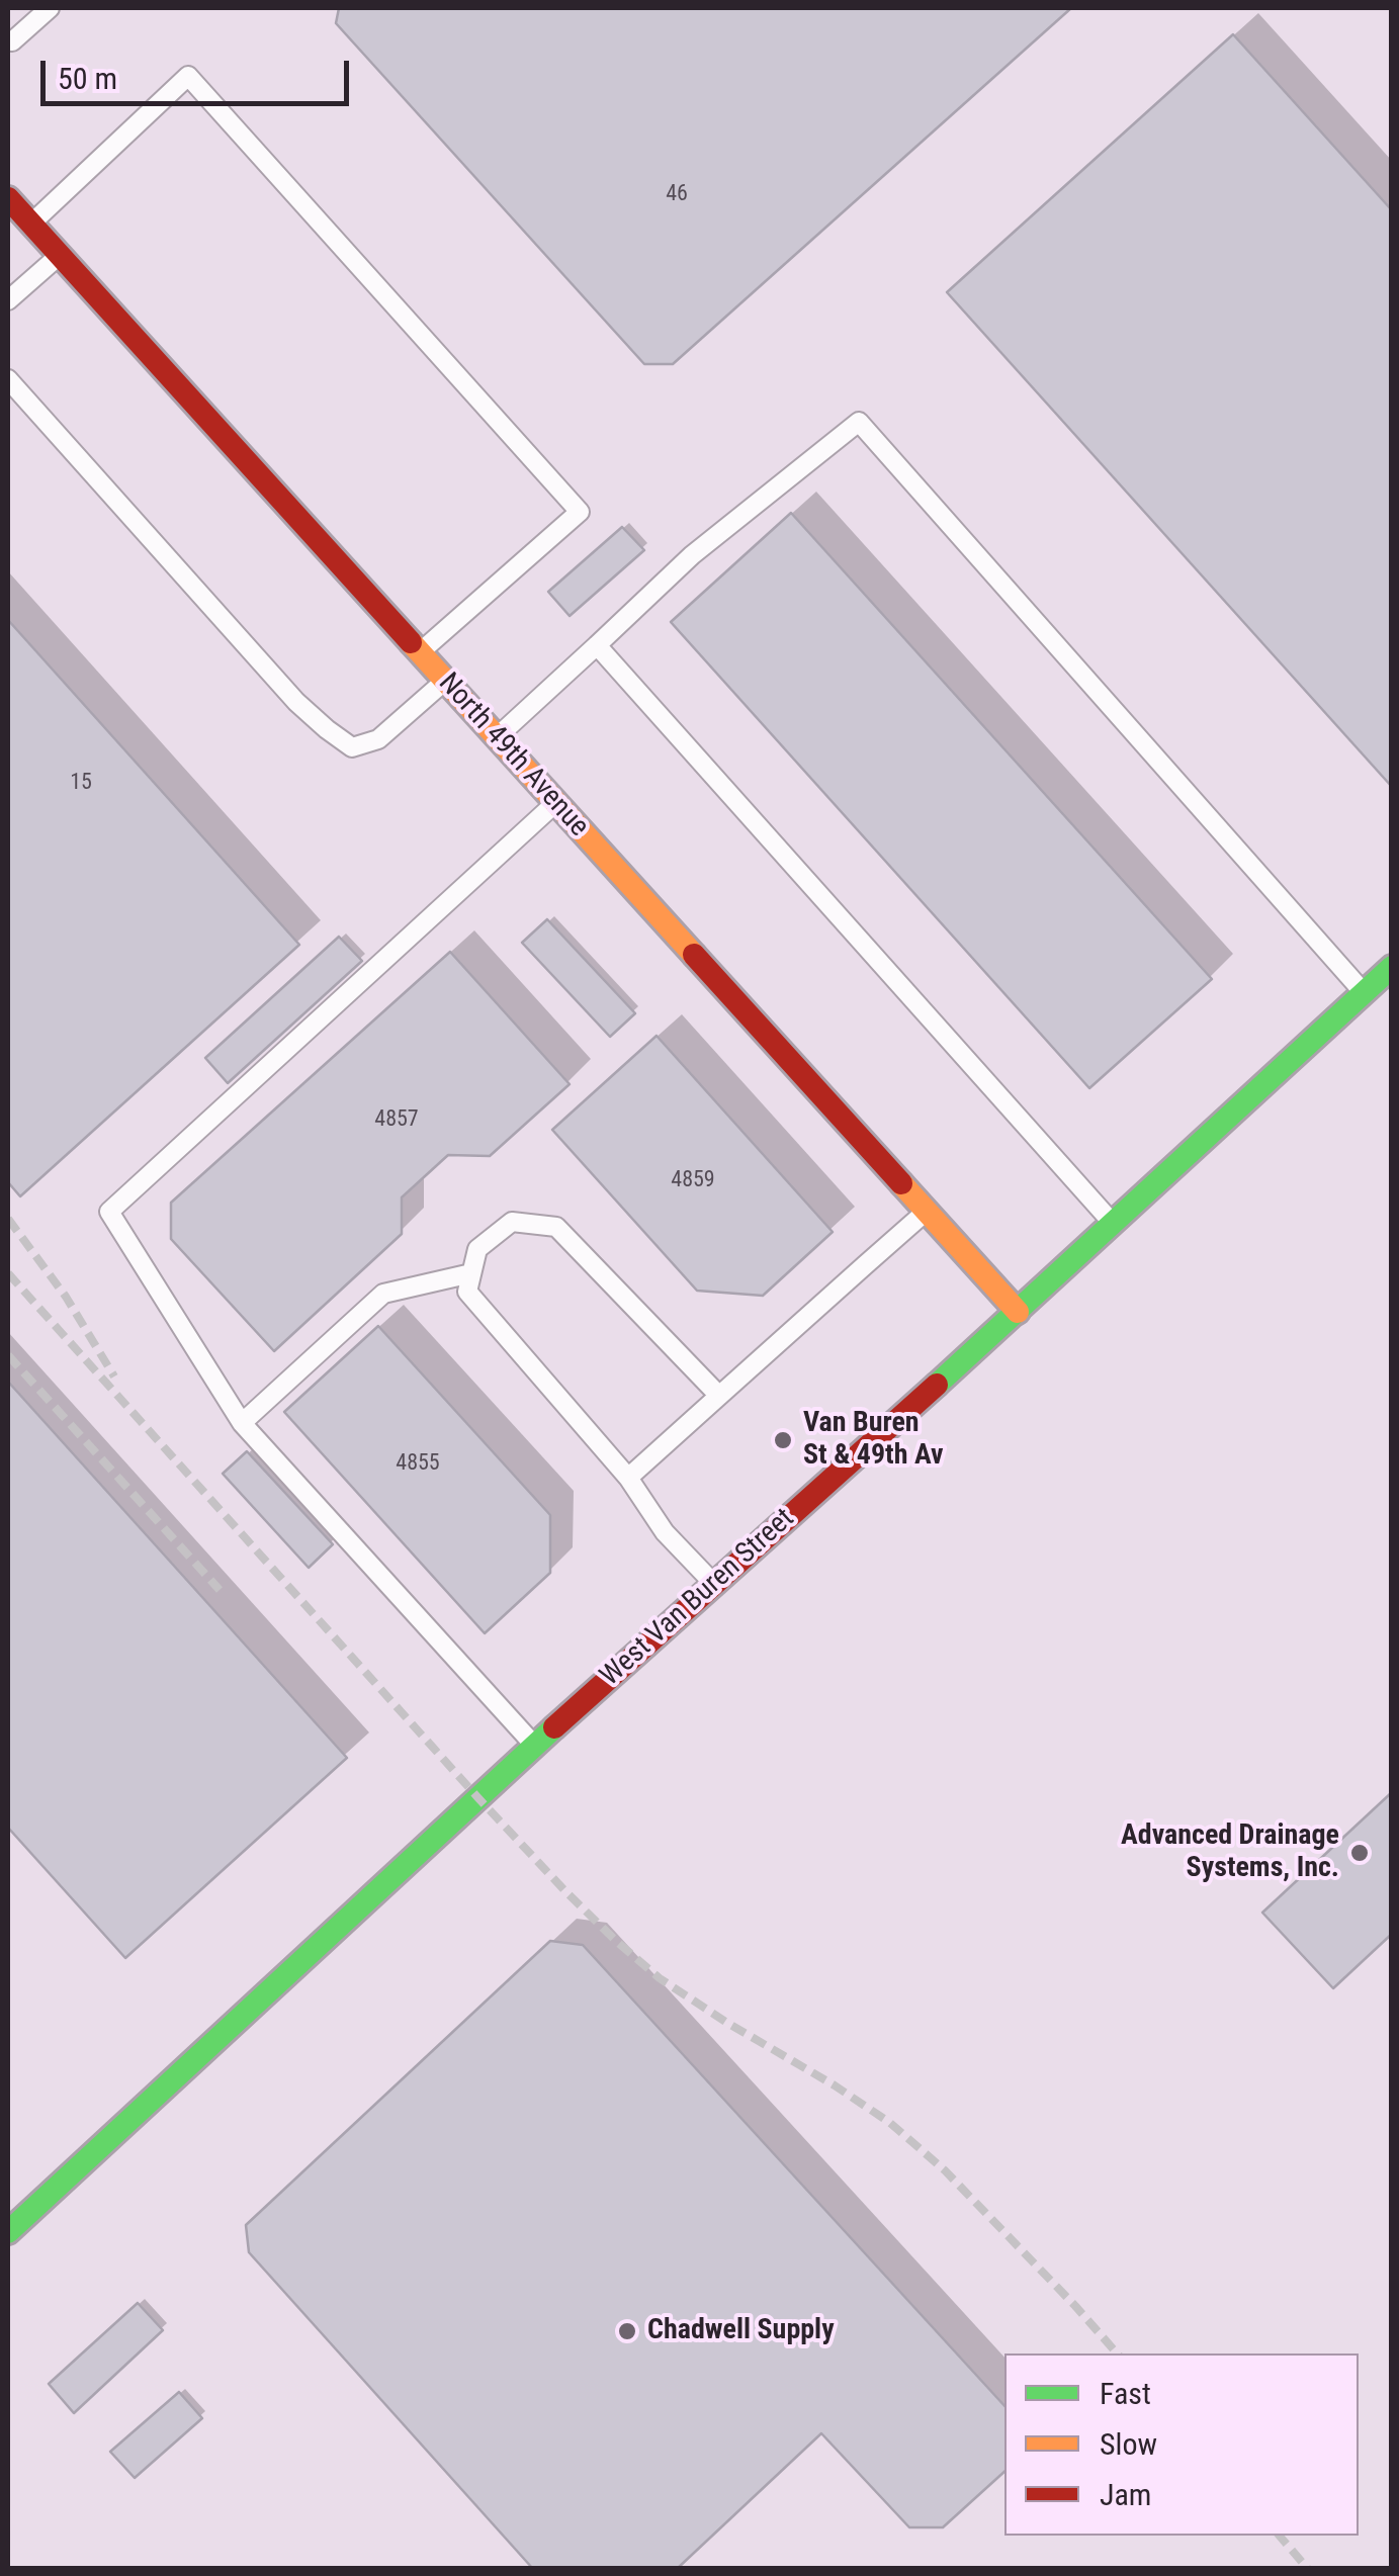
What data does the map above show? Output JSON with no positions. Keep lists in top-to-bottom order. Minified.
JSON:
{"streets":{"main road":["North 49th Avenue","West Van Buren Street"]},"crossings":[["North 49th Avenue","West Van Buren Street"]],"places":["Van Buren St & 49th Av","Advanced Drainage Systems, Inc.","Chadwell Supply"],"house_numbers":["46","15","4857","4859","4855"],"legend":["Fast","Slow","Jam"],"scale_bar":"50 m"}
